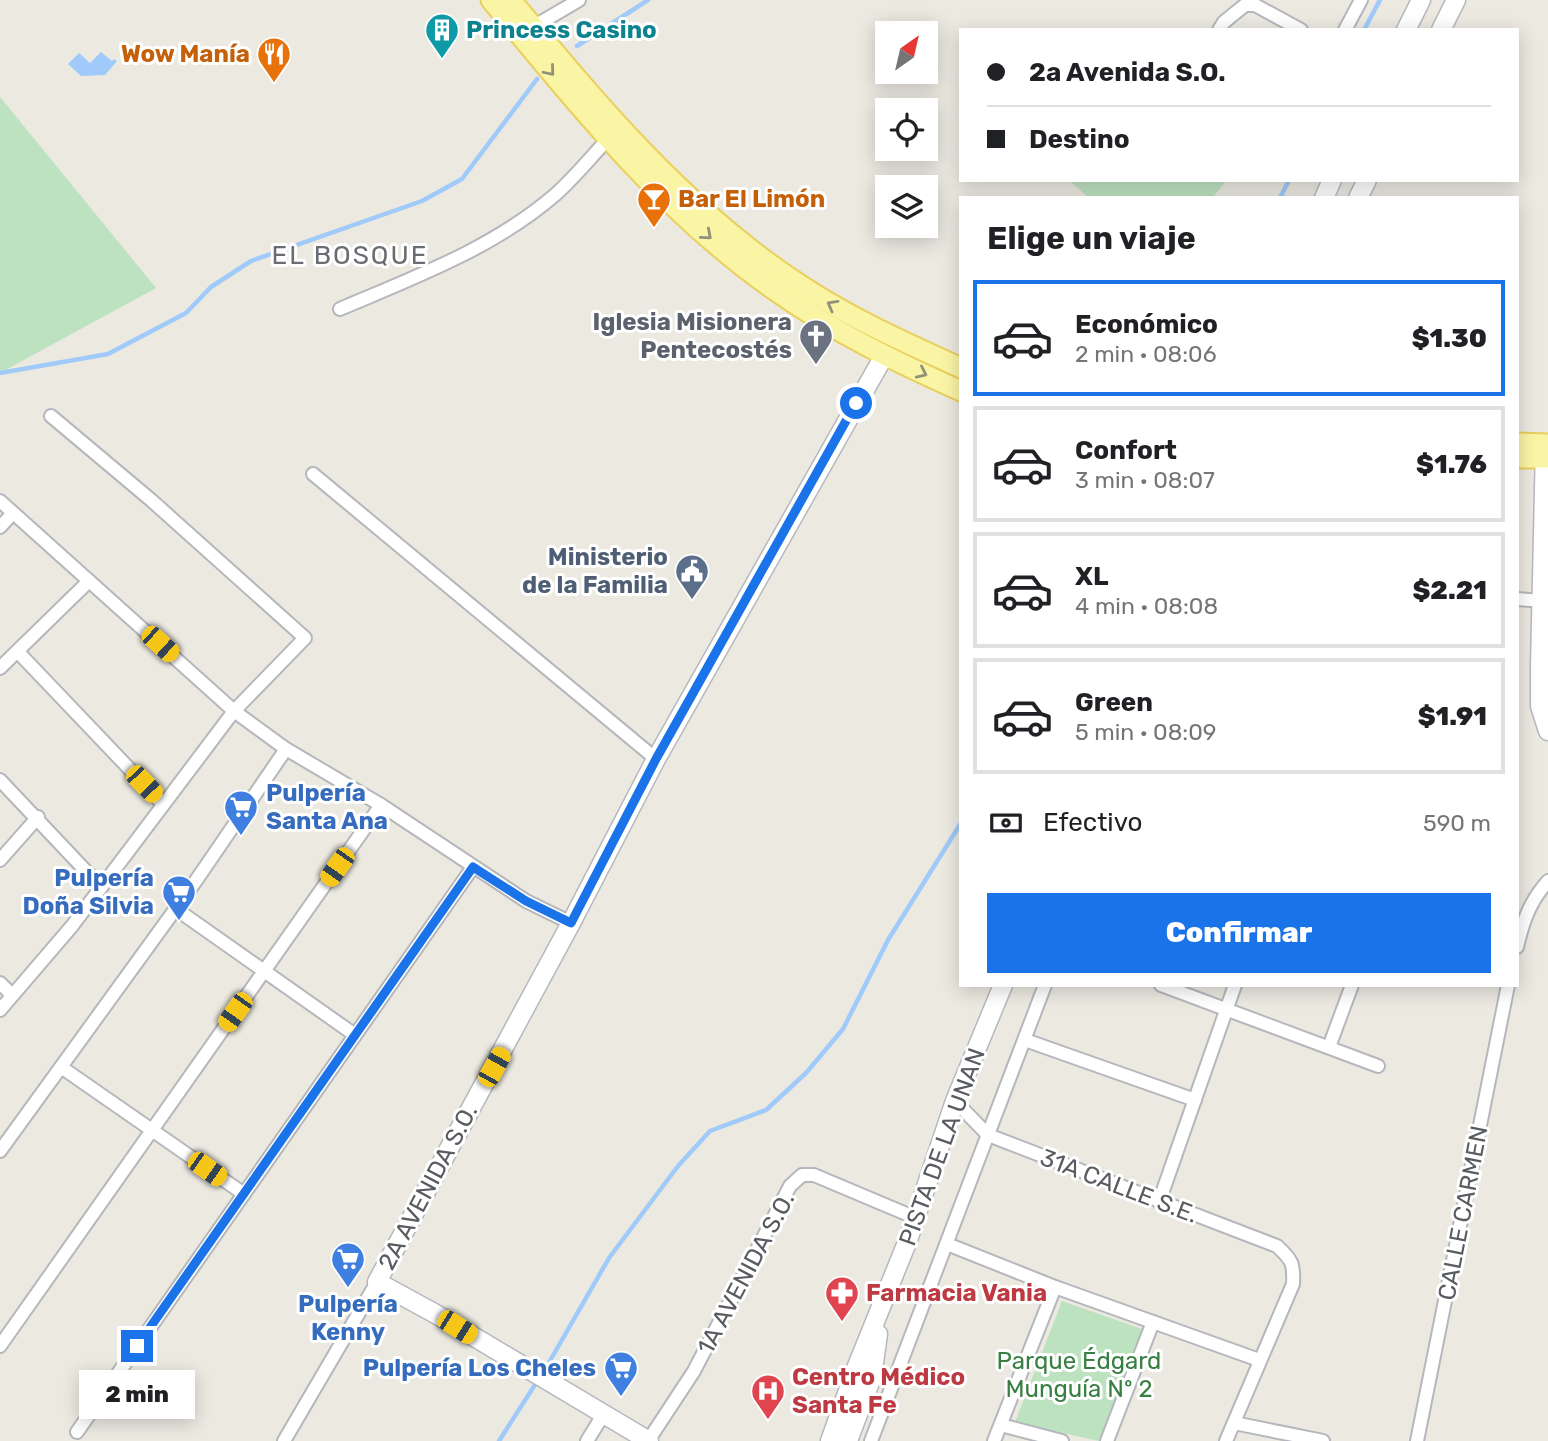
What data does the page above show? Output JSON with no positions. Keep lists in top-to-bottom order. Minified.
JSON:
{"streets":{"street":["PISTA DE LA UNAN","31A CALLE S.E.","2A AVENIDA S.O.","CALLE CARMEN","1A AVENIDA S.O."]},"crossings":[["PISTA DE LA UNAN","31A CALLE S.E."],["PISTA DE LA UNAN","1A AVENIDA S.O."]],"districts":["EL BOSQUE"],"parks":["Parque Édgard Munguía Nº 2"],"places":{"building":["Princess Casino"],"restaurant":["Wow Manía"],"bar":["Bar El Limón"],"church":["Iglesia Misionera Pentecostés"],"public building":["Ministerio de la Familia"],"supermarket":["Pulpería Santa Ana","Pulpería Doña Silvia","Pulpería Kenny","Pulpería Los Cheles"],"pharmacy":["Farmacia Vania"],"hospital":["Centro Médico Santa Fe"]},"north":"top right","page":{"banner":["2a Avenida S.O.","Destino"],"heading":"Elige un viaje","list":[{"name":"Económico","note":"2 min · 08:06","value":"$1.30"},{"name":"Confort","note":"3 min · 08:07","value":"$1.76"},{"name":"XL","note":"4 min · 08:08","value":"$2.21"},{"name":"Green","note":"5 min · 08:09","value":"$1.91"}],"pay":["Efectivo","590 m"],"buttons":"Confirmar","bubble":"2 min"}}
